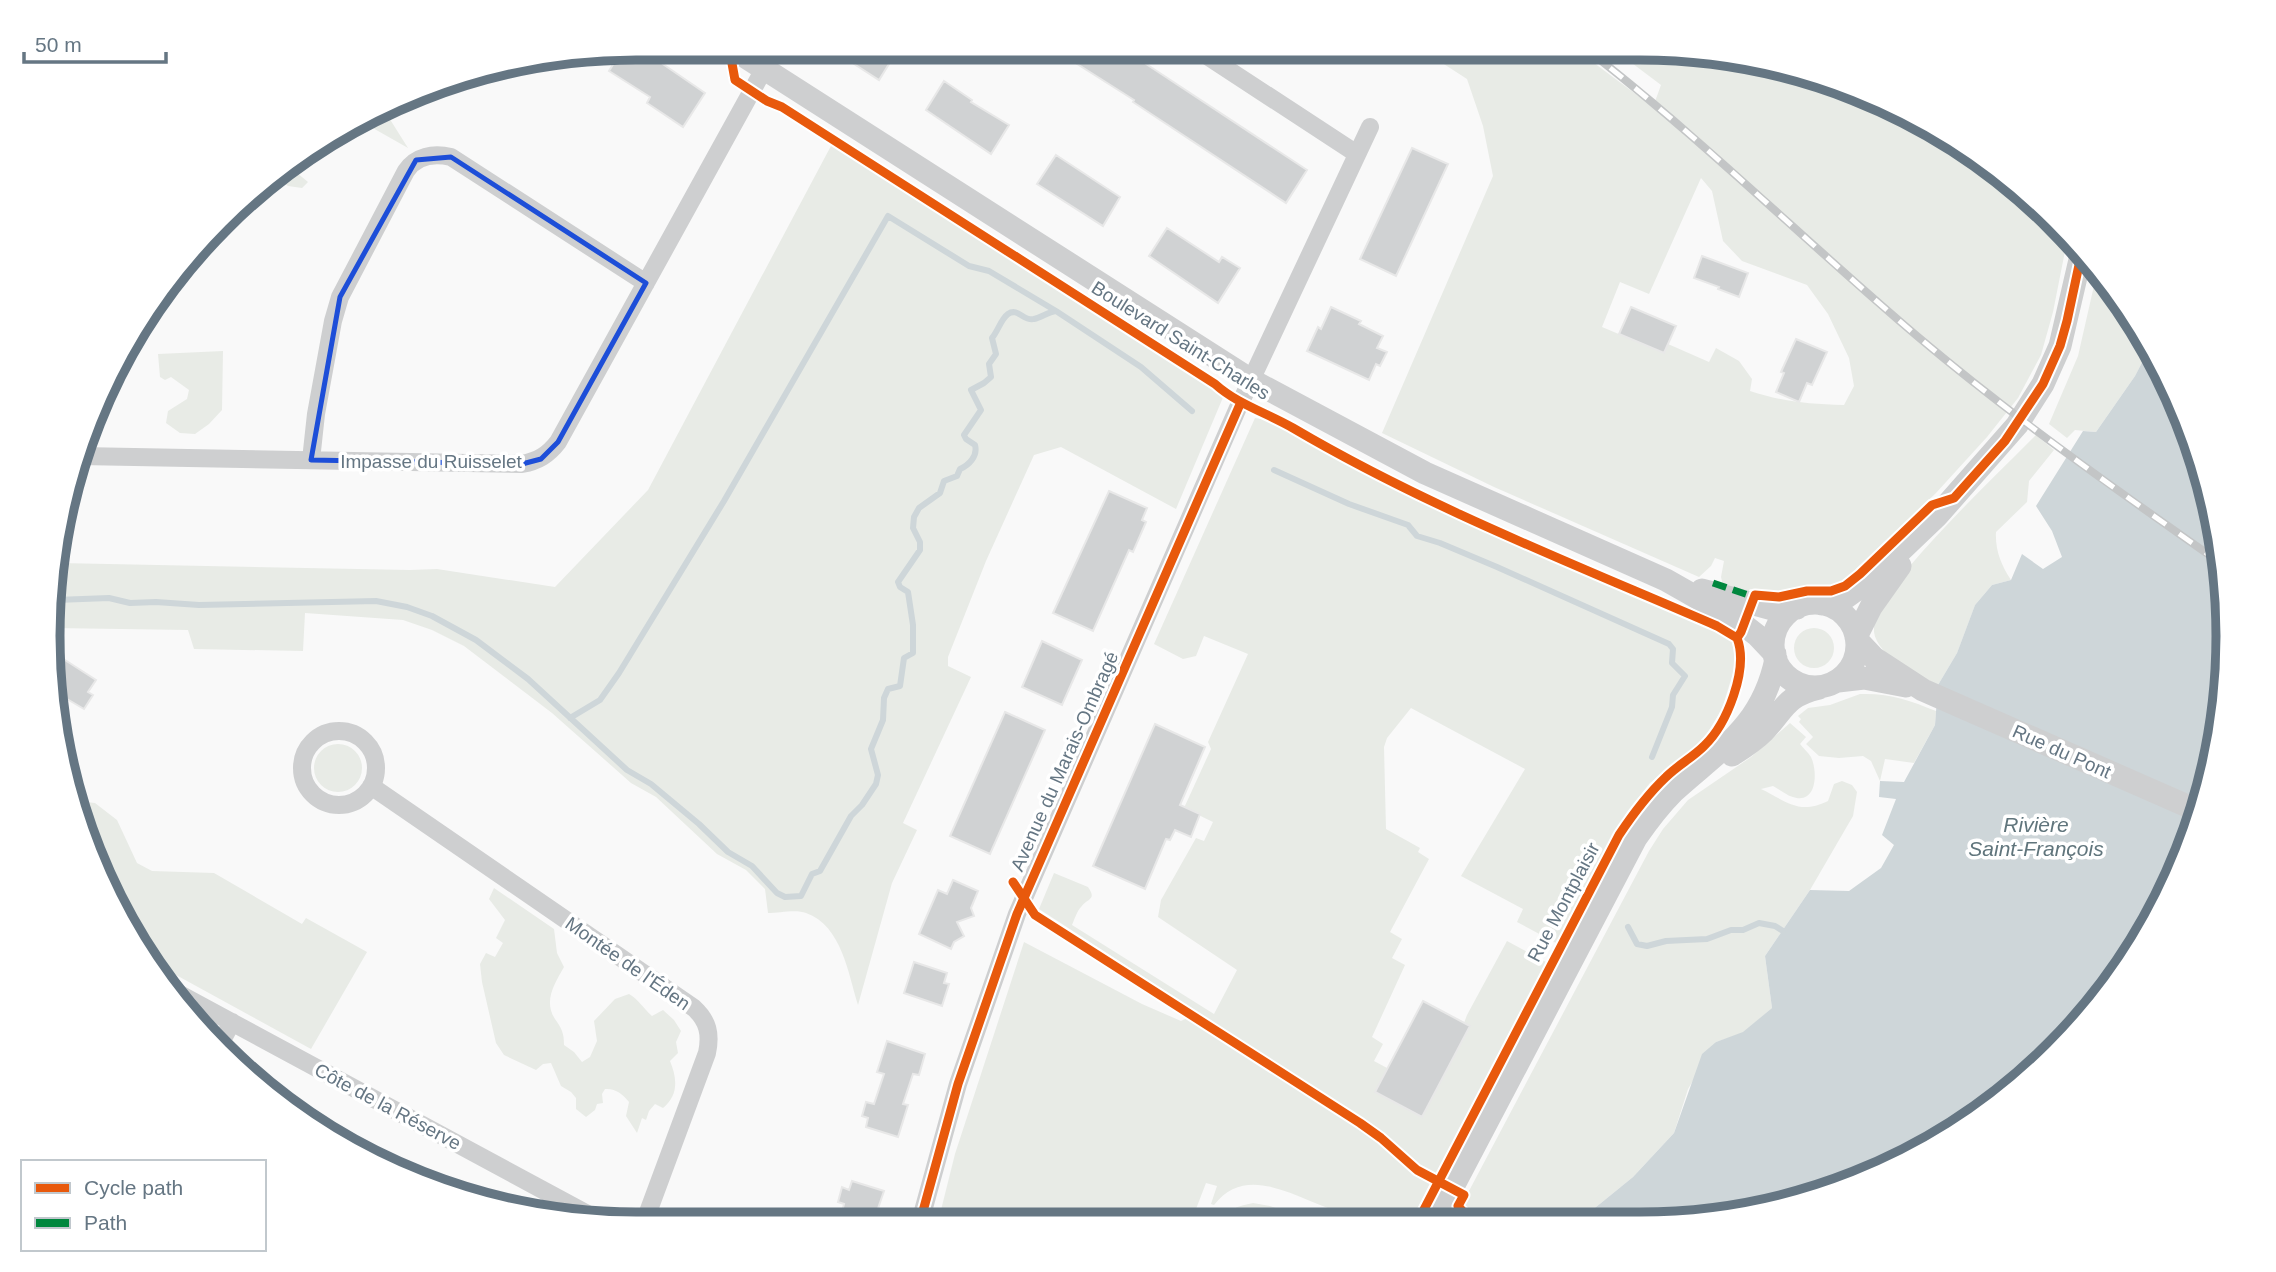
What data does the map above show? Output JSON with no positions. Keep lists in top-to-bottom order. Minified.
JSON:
{"streets":{"street":["Boulevard Saint-Charles","Impasse du Ruisselet","Rue du Pont","Avenue du Marais-Ombragé","Rue Montplaisir","Montée de l'Éden","Côte de la Réserve"]},"crossings":[["Boulevard Saint-Charles","Impasse du Ruisselet"],["Boulevard Saint-Charles","Avenue du Marais-Ombragé"],["Boulevard Saint-Charles","Rue Montplaisir"]],"water":["Rivière Saint-François"],"legend":["Cycle path","Path"],"scale_bar":"50 m"}
